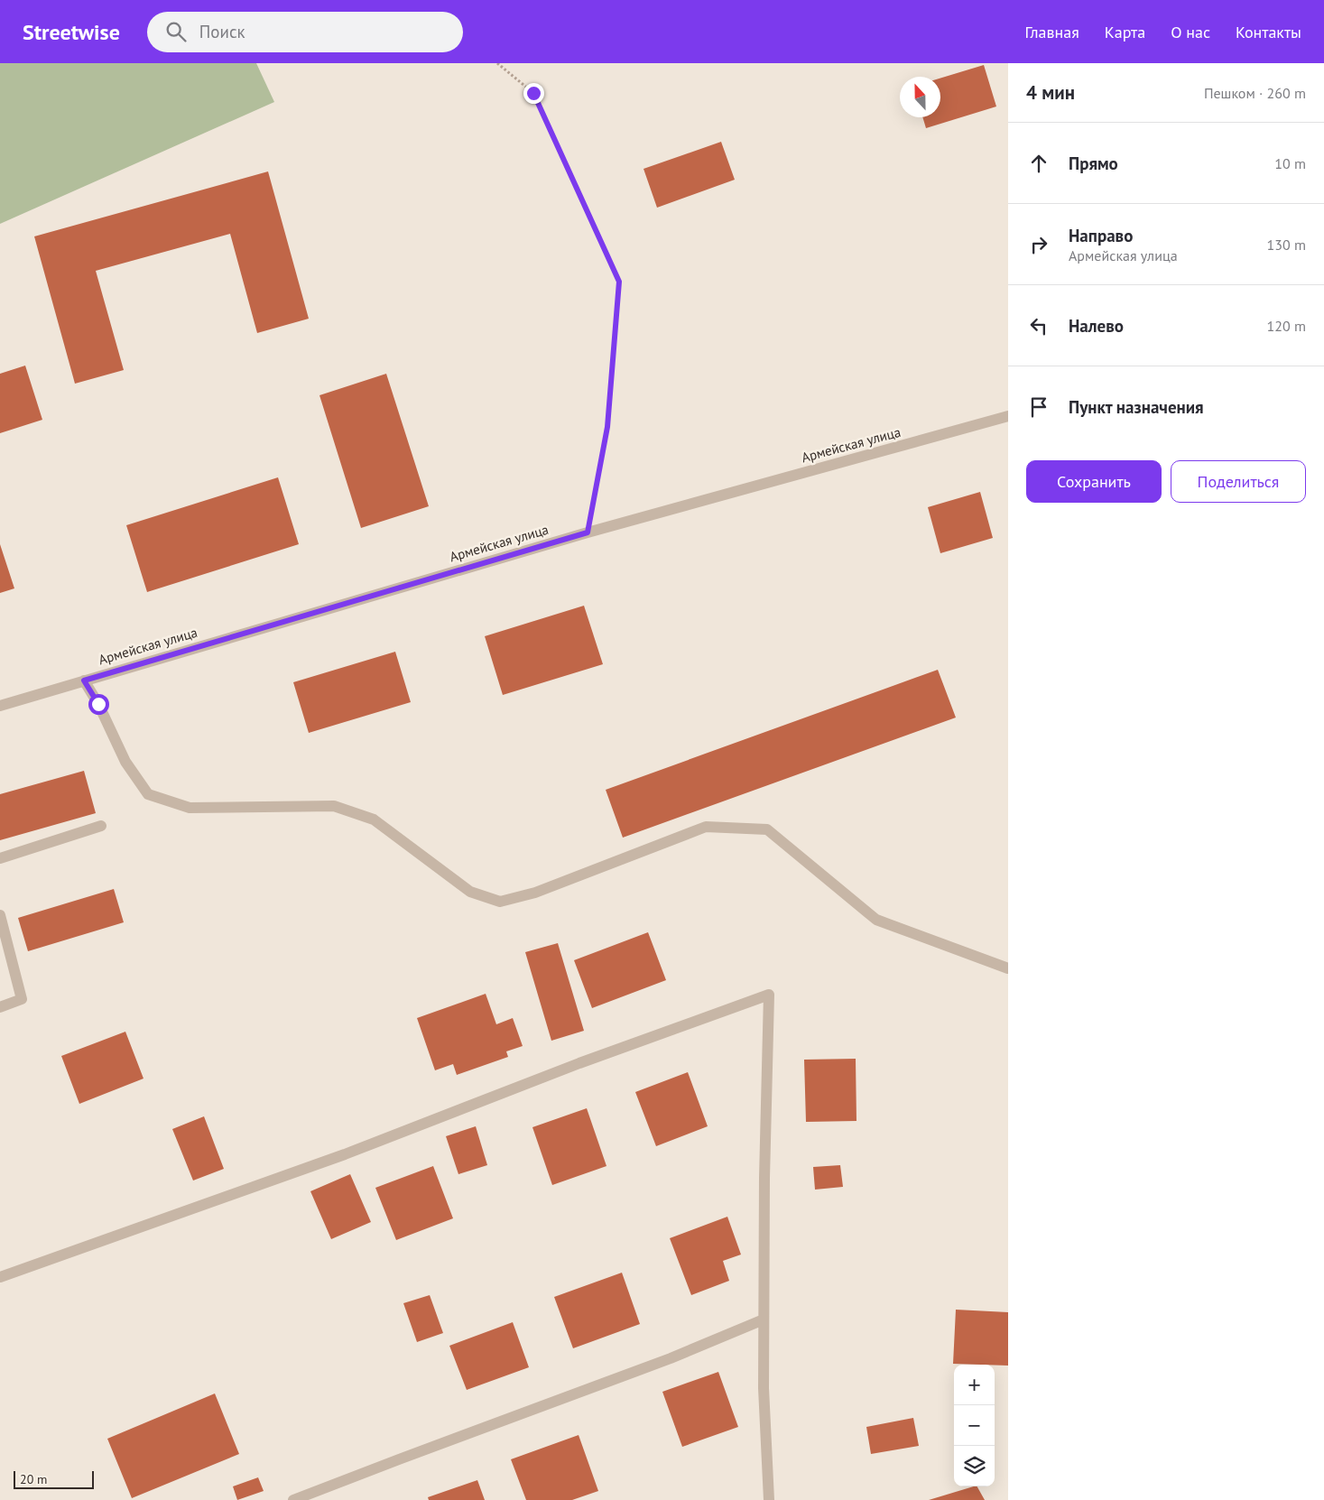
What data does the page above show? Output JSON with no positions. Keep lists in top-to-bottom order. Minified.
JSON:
{"streets":{"street":["Армейская улица"]},"scale_bar":"20 m","north":"top","page":{"header":"Streetwise","search":"Поиск","nav":["Главная","Карта","О нас","Контакты"],"heading":["4 мин","Пешком · 260 m"],"list":[["Прямо","10 m"],["Направо","Армейская улица","130 m"],["Налево","120 m"],"Пункт назначения"],"buttons":["Сохранить","Поделиться"],"map_buttons":["+","−"],"scale":"20 m"}}
